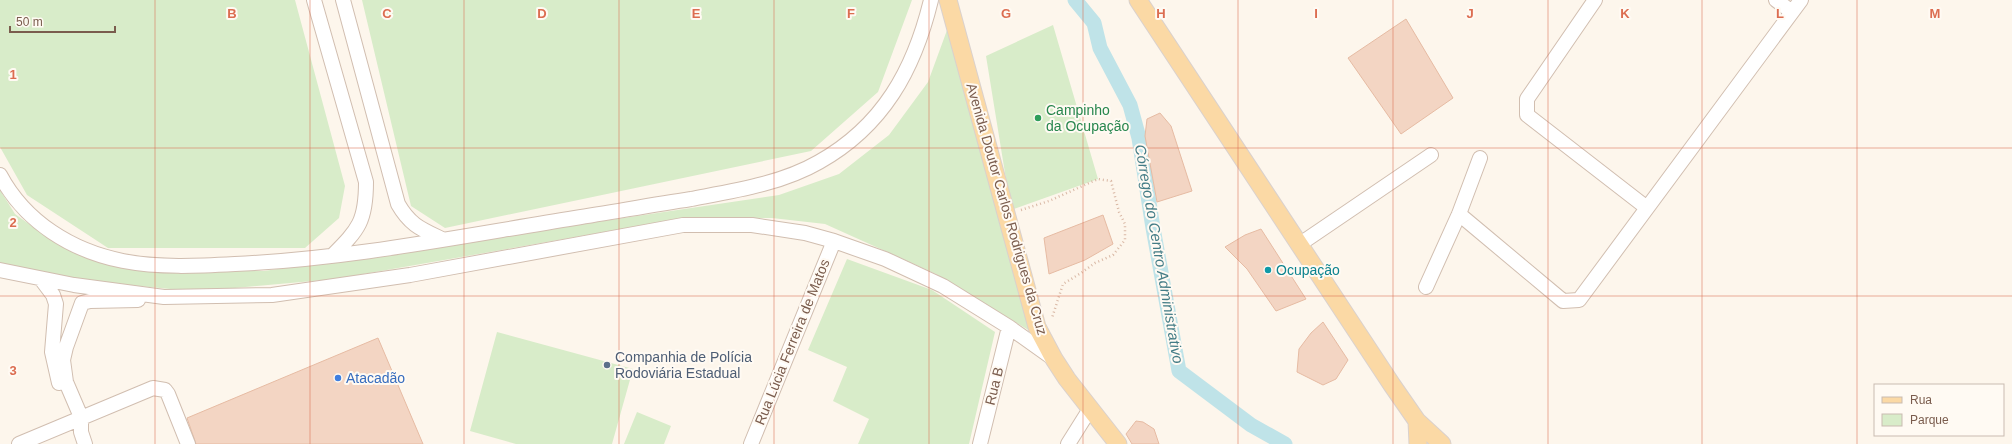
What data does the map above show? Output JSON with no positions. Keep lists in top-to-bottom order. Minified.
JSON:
{"streets":{"main road":["Avenida Doutor Carlos Rodrigues da Cruz"],"street":["Rua Lúcia Ferreira de Matos","Rua B"]},"water":["Córrego do Centro Administrativo"],"places":["Campinho da Ocupação","Ocupação","Companhia de Polícia Rodoviária Estadual","Atacadão"],"legend":["Rua","Parque"],"scale_bar":"50 m","grid":{"columns":["B","C","D","E","F","G","H","I","J","K","L","M"],"rows":["1","2","3"]}}
